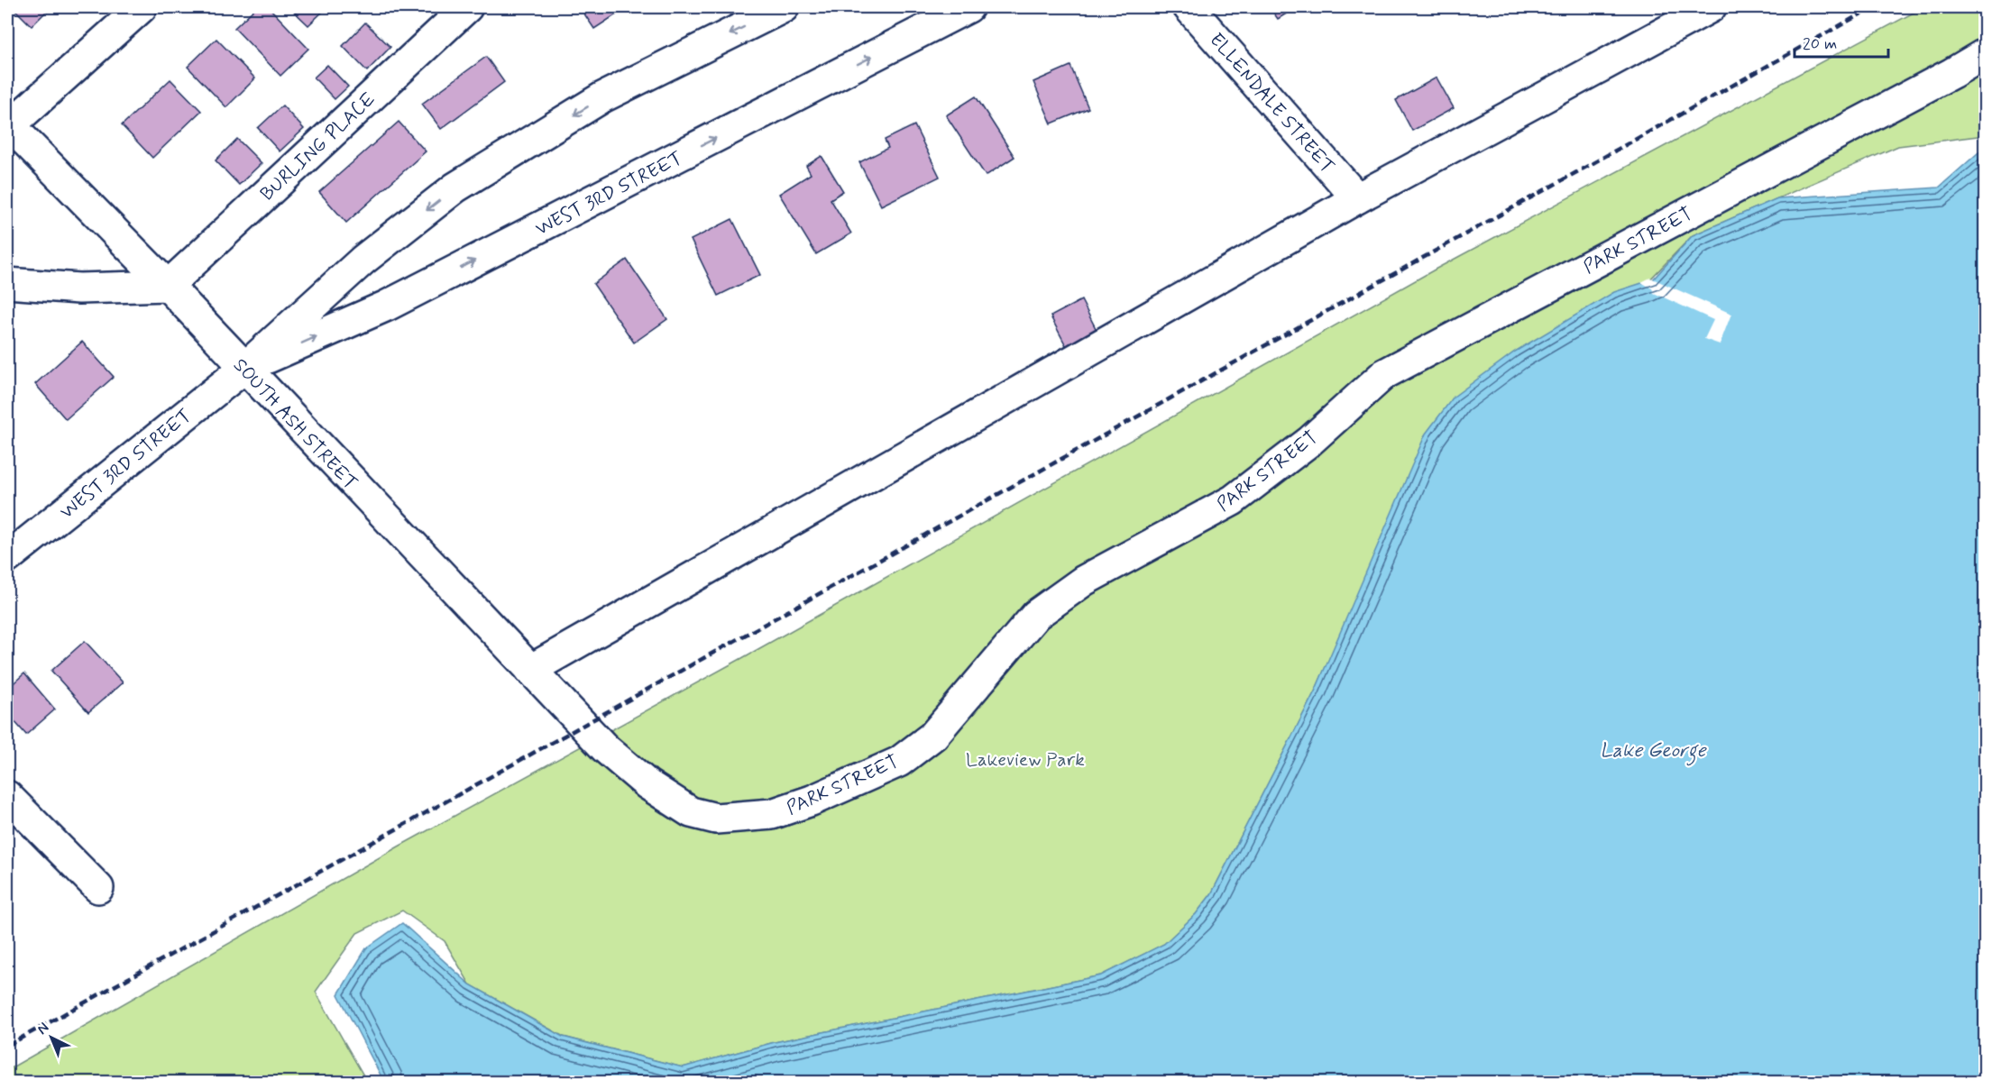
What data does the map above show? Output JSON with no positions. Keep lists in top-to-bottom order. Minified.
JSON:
{"streets":{"street":["ELLENDALE STREET","BURLING PLACE","WEST 3RD STREET","PARK STREET","SOUTH ASH STREET"]},"crossings":[["BURLING PLACE","SOUTH ASH STREET"],["WEST 3RD STREET","SOUTH ASH STREET"],["PARK STREET","SOUTH ASH STREET"]],"water":["Lake George"],"parks":["Lakeview Park"],"scale_bar":"20 m","north":"top left"}
